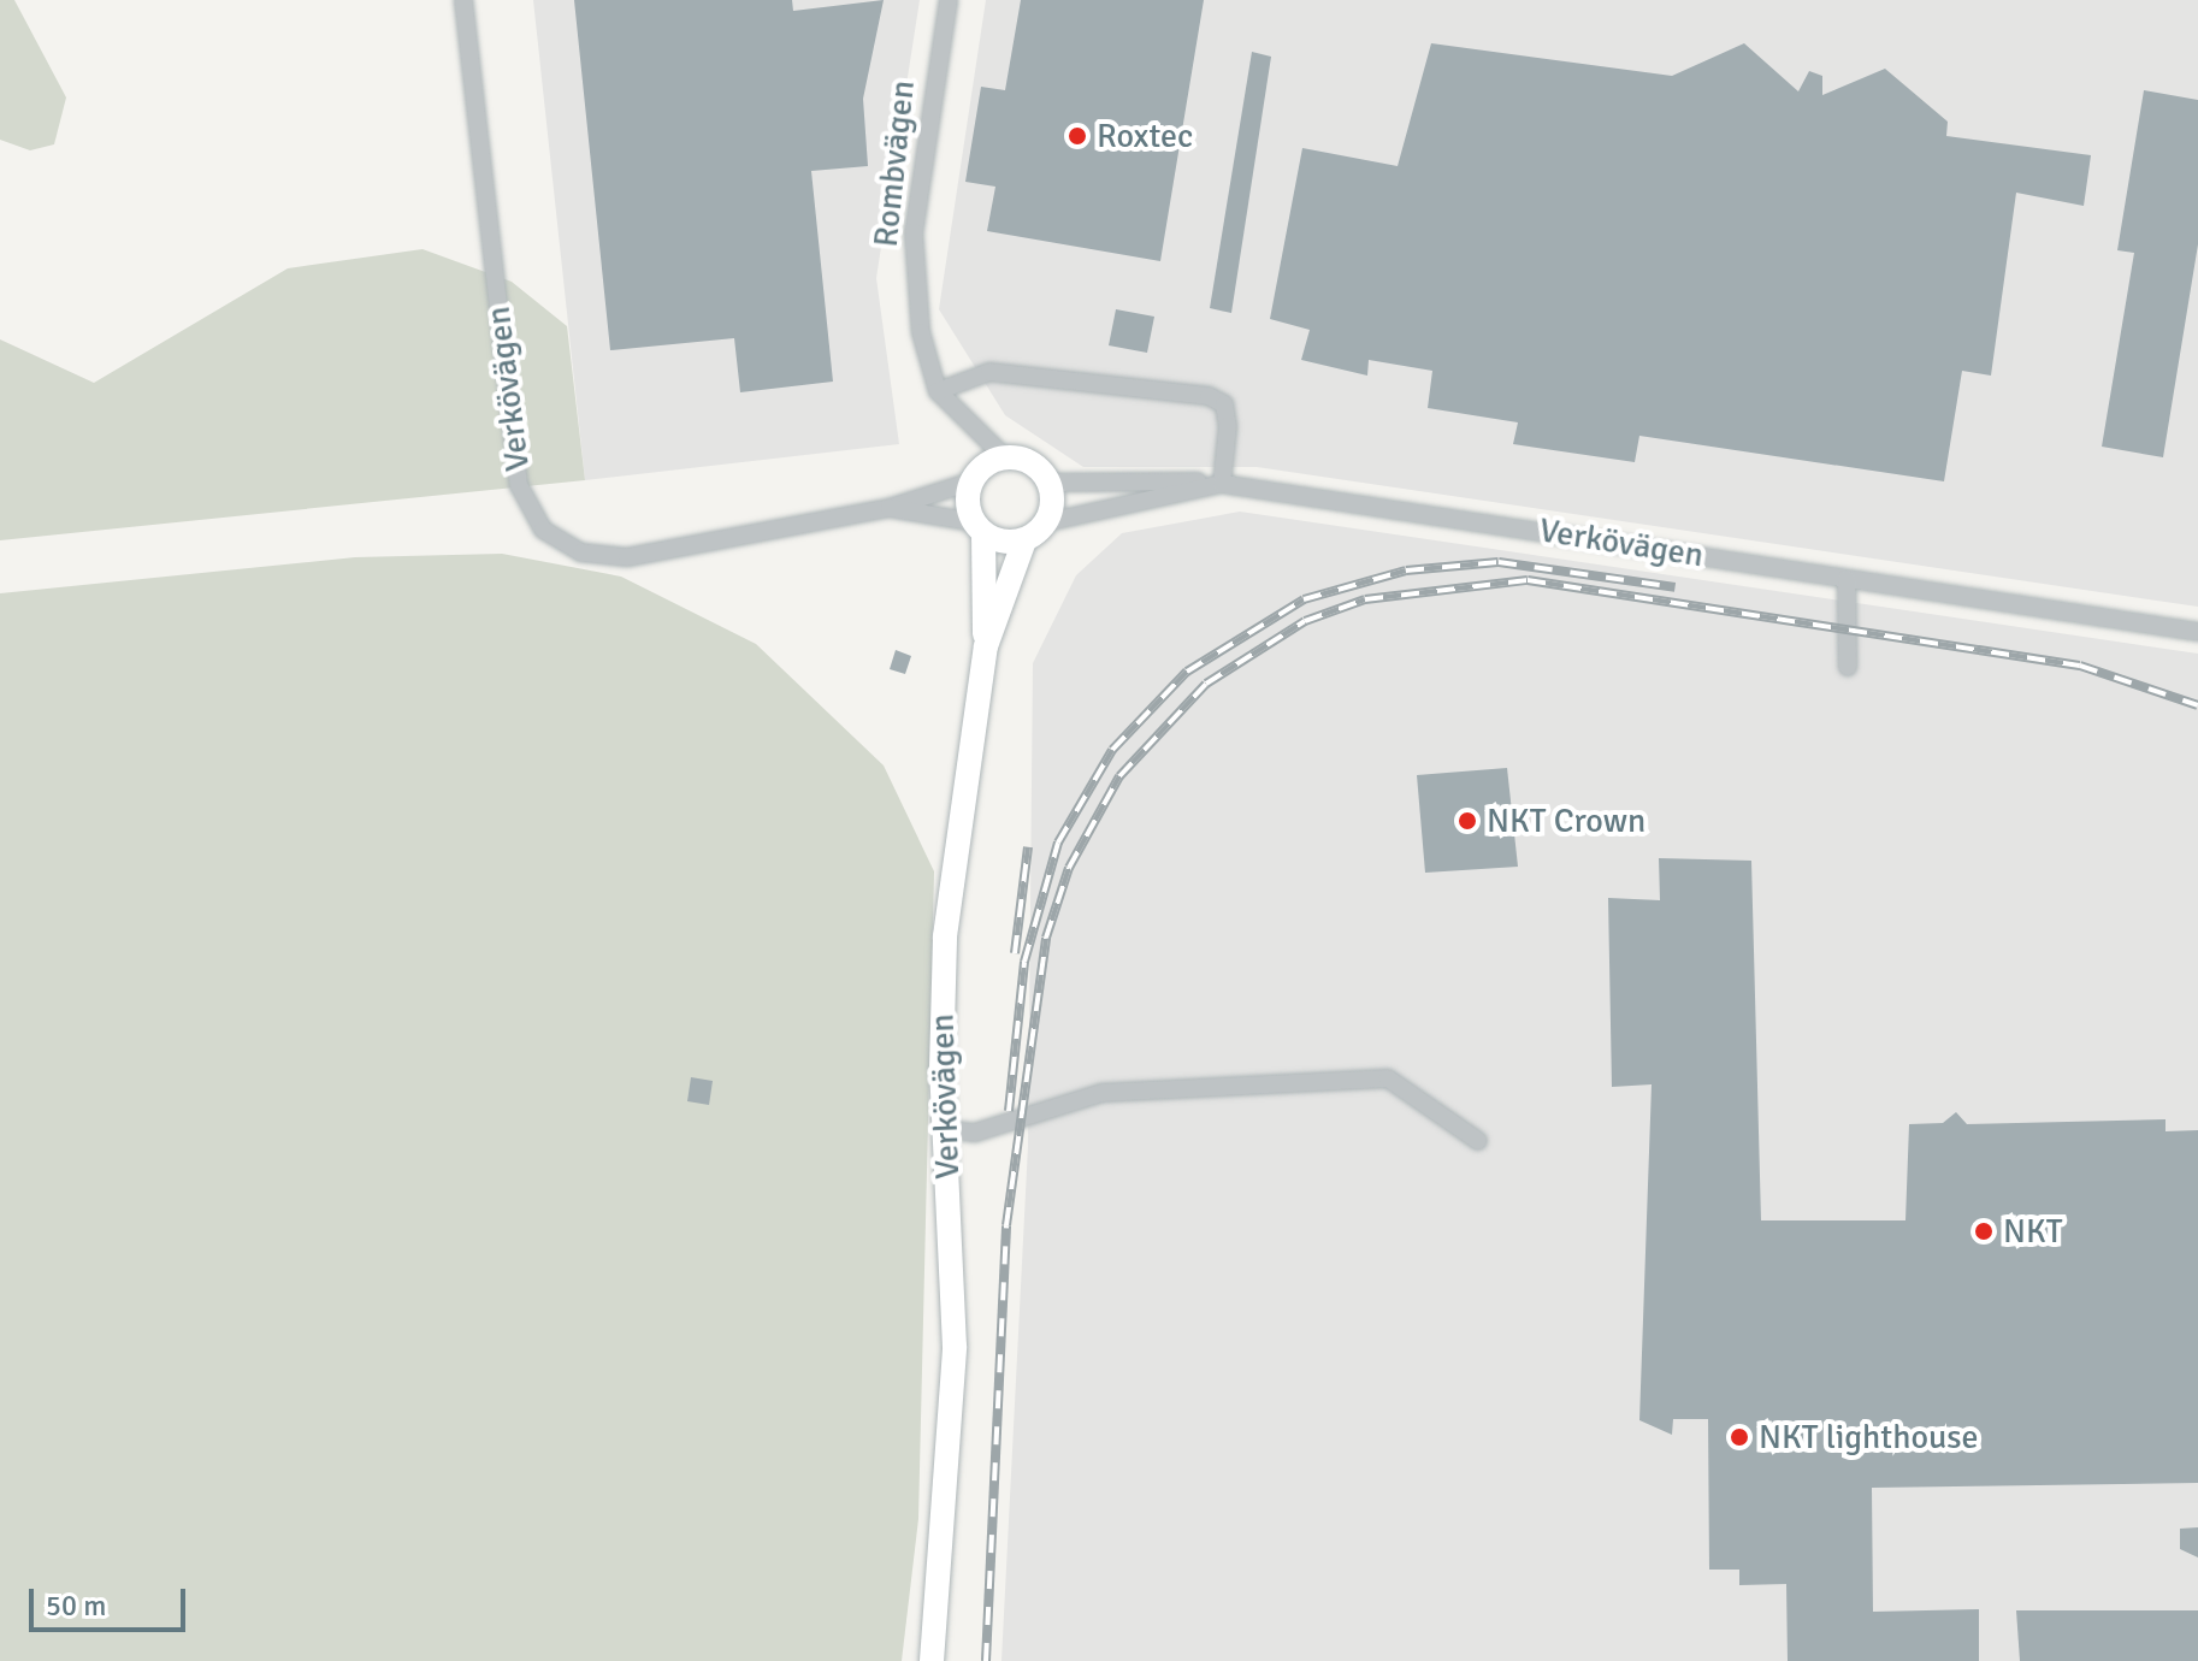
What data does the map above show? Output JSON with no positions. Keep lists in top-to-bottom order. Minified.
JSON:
{"streets":{"main road":["Verkövägen"],"street":["Rombvägen"]},"places":["Roxtec","NKT Crown","NKT","NKT lighthouse"],"scale_bar":"50 m"}
